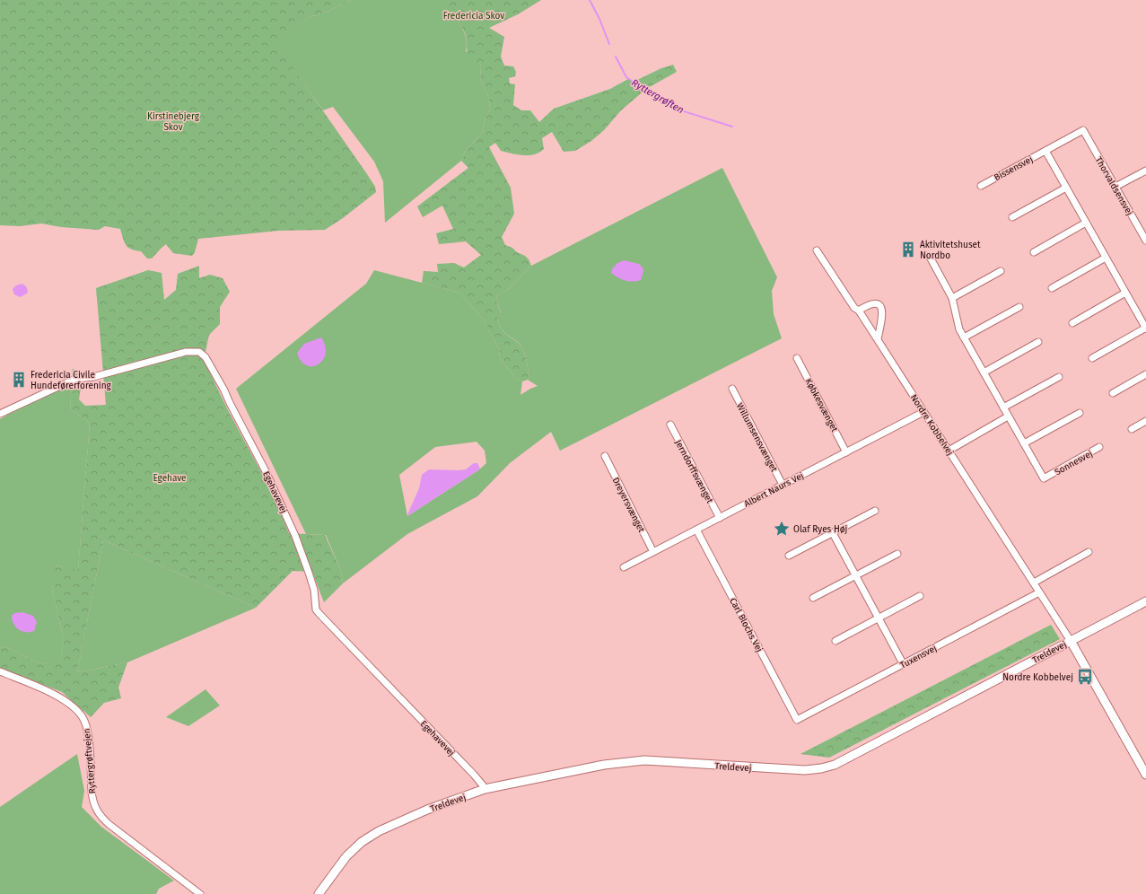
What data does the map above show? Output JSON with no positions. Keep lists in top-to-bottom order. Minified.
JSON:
{"streets":{"street":["Bissensvej","Thorvaldsensvej","Købkesvænget","Nordre Kobbelvej","Willumsensvænget","Sonnesvej","Jerndorffsvænget","Albert Naurs Vej","Egehavevej","Dreyersvænget","Carl Blochs Vej","Treldevej","Tuxensvej","Ryttergrøftvejen"]},"crossings":[["Bissensvej","Thorvaldsensvej"],["Købkesvænget","Albert Naurs Vej"],["Nordre Kobbelvej","Albert Naurs Vej"],["Nordre Kobbelvej","Treldevej"],["Nordre Kobbelvej","Tuxensvej"],["Willumsensvænget","Albert Naurs Vej"],["Jerndorffsvænget","Albert Naurs Vej"],["Albert Naurs Vej","Dreyersvænget"],["Albert Naurs Vej","Carl Blochs Vej"],["Egehavevej","Treldevej"],["Carl Blochs Vej","Tuxensvej"]],"water":["Ryttergrøften"],"parks":["Fredericia Skov","Kirstinebjerg Skov","Egehave"],"places":{"building":["Aktivitetshuset Nordbo","Fredericia Civile Hundeførerforening"],"place":["Olaf Ryes Høj"],"bus stop":["Nordre Kobbelvej"]}}
